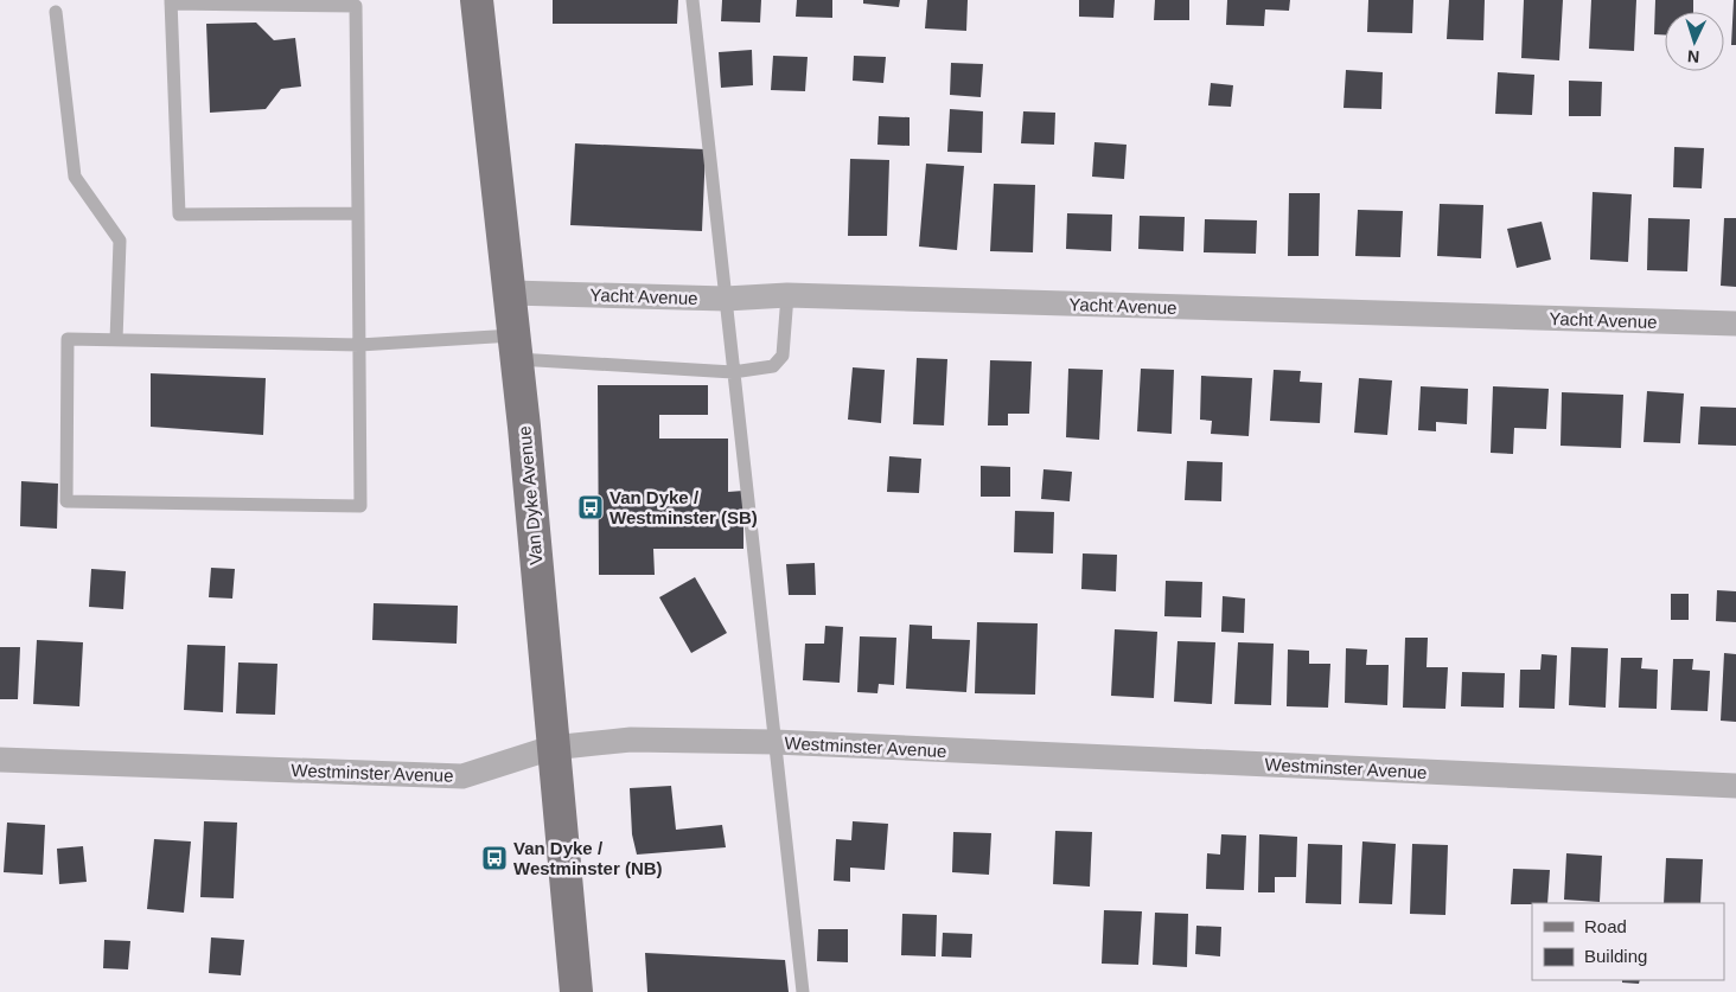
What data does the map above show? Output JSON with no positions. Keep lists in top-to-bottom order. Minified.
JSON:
{"streets":{"main road":["Van Dyke Avenue"],"street":["Yacht Avenue","Westminster Avenue"]},"crossings":[["Yacht Avenue","Van Dyke Avenue"],["Van Dyke Avenue","Westminster Avenue"]],"places":{"bus stop":["Van Dyke / Westminster (SB)","Van Dyke / Westminster (NB)"]},"legend":["Road","Building"],"north":"bottom"}
